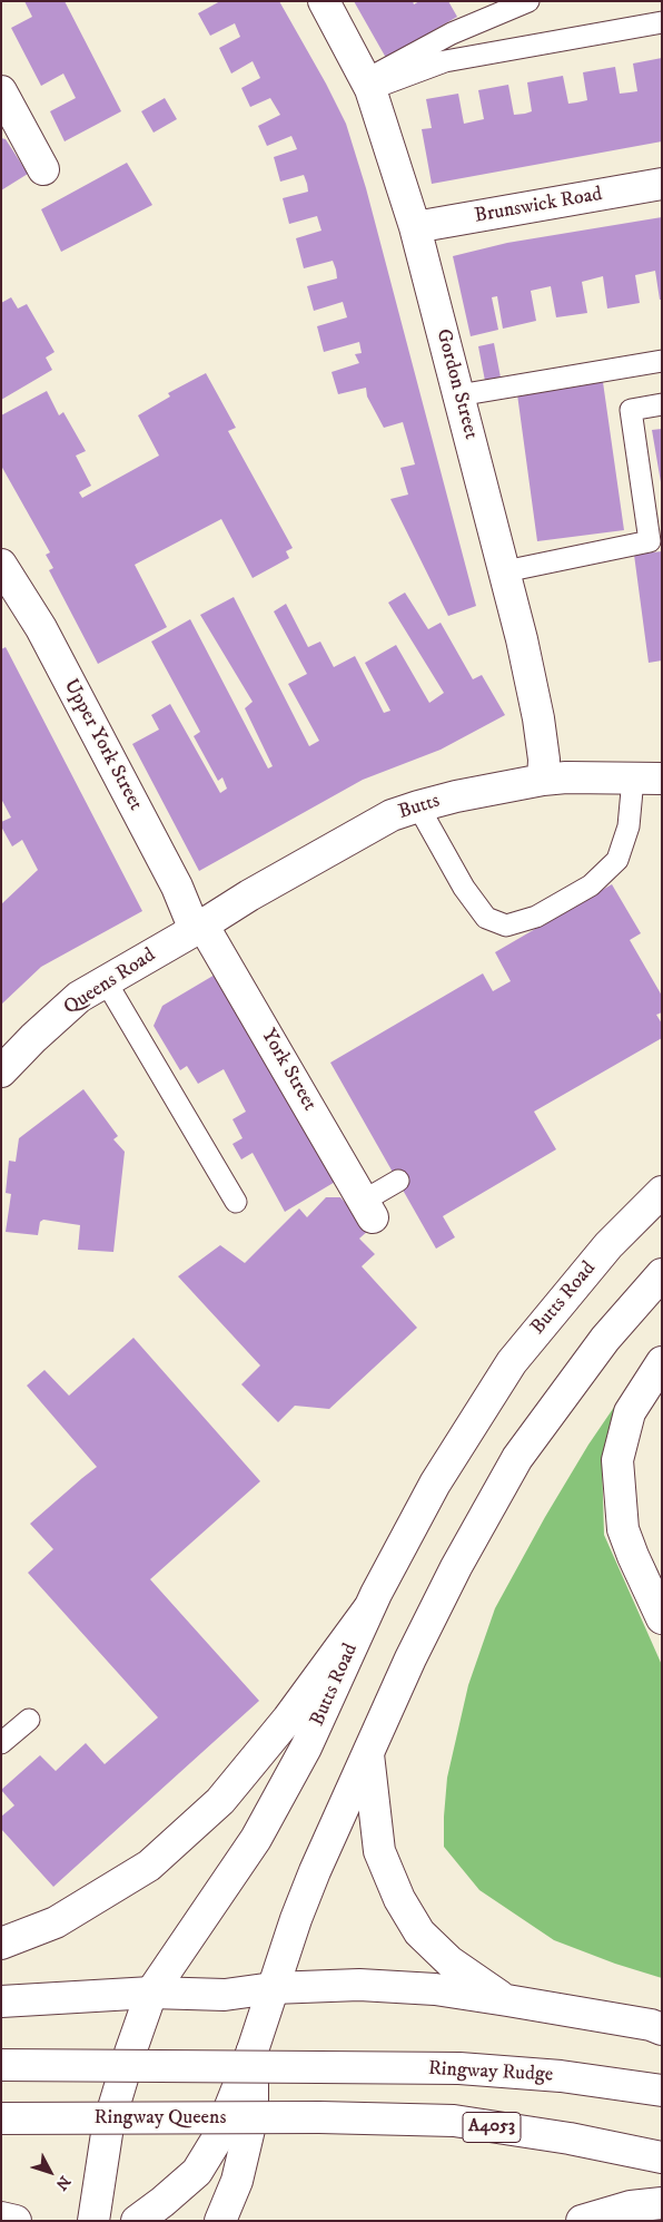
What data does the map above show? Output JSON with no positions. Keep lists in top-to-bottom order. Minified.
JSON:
{"streets":{"main road":["Brunswick Road","Gordon Street","Upper York Street","Butts","Queens Road","York Street","Butts Road","Ringway Rudge","Ringway Queens","A4053"]},"crossings":[["Brunswick Road","Gordon Street"],["Gordon Street","Butts"],["Upper York Street","Butts"],["Upper York Street","Queens Road"],["Upper York Street","York Street"],["Butts","Queens Road"],["Butts","York Street"],["Queens Road","York Street"]],"north":"bottom right"}
